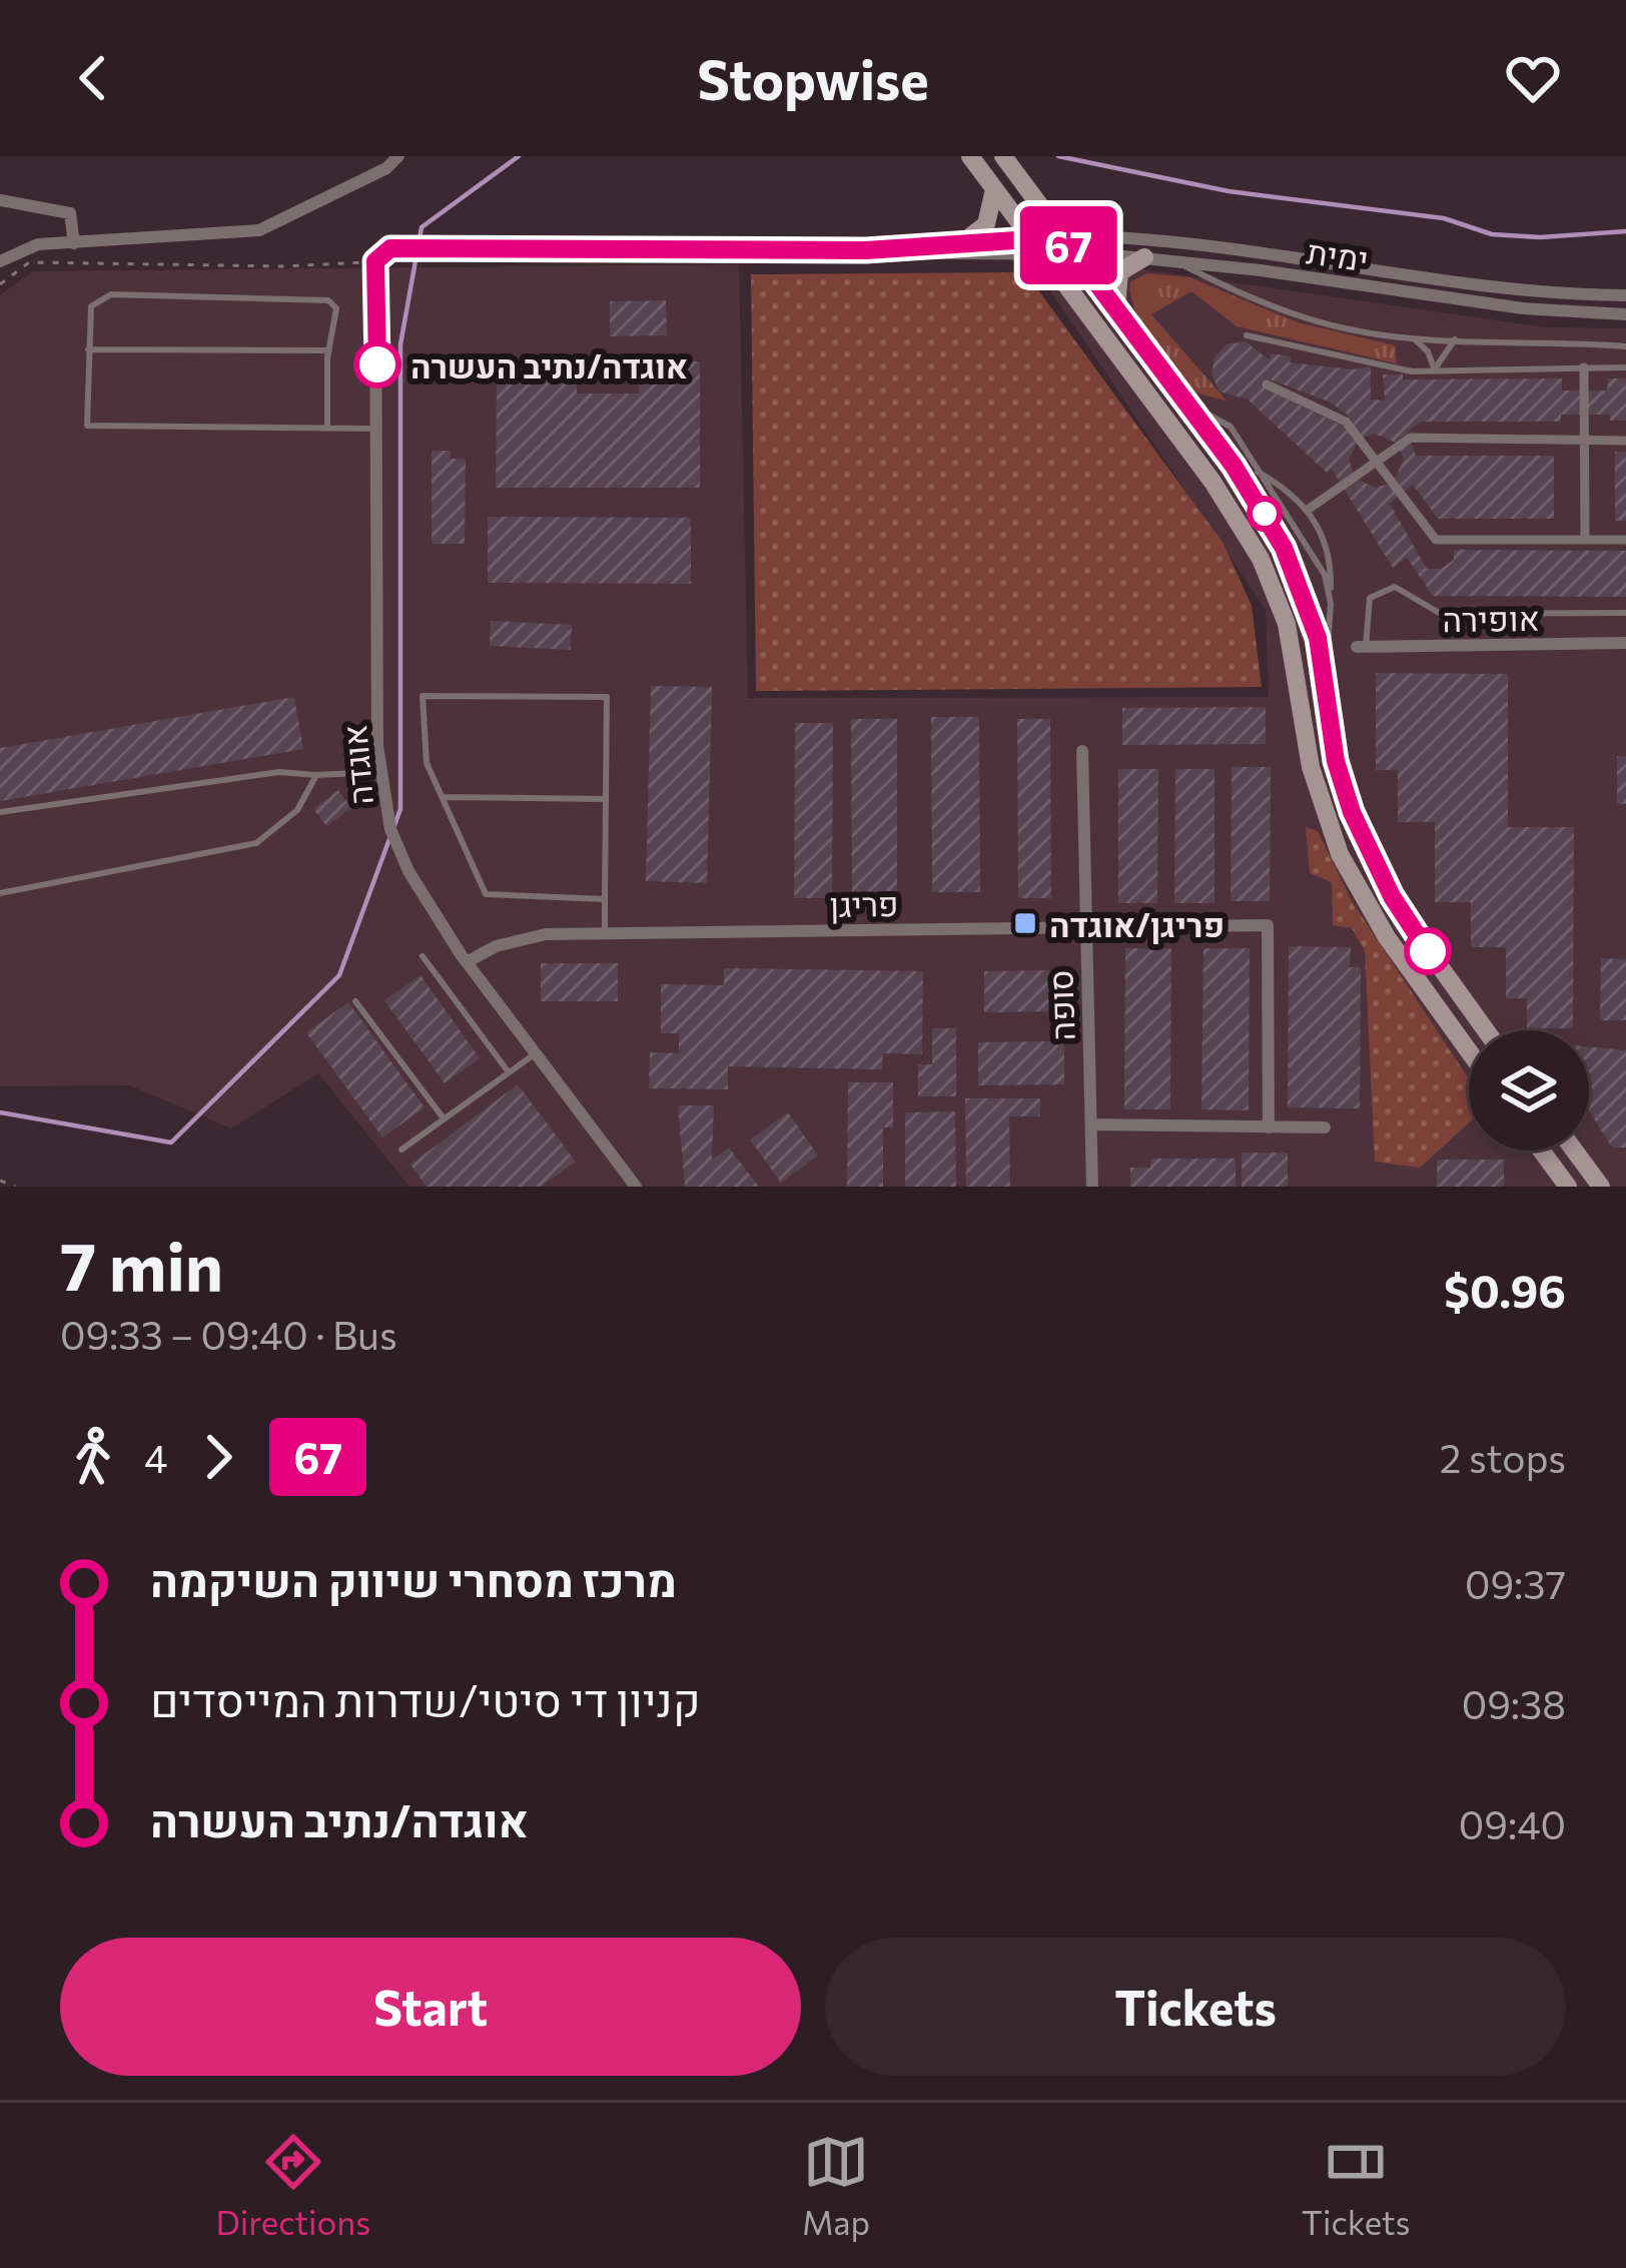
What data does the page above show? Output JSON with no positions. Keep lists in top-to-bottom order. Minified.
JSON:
{"streets":{"street":["ימית","אופירה","אוגדה","פריגן","סופה"]},"crossings":[["אוגדה","פריגן"],["פריגן","סופה"]],"places":{"other":["אוגדה/נתיב העשרה"],"transit":["פריגן/אוגדה"]},"lines":["bus line 67"],"page":{"header":"Stopwise","on_map":"67","heading":["7 min","09:33 – 09:40 · Bus","$0.96"],"legs":["4","67","2 stops"],"list":[{"name":"מרכז מסחרי שיווק השיקמה","value":"09:37"},{"name":"קניון די סיטי/שדרות המייסדים","value":"09:38"},{"name":"אוגדה/נתיב העשרה","value":"09:40"}],"buttons":["Start","Tickets"],"tabs":["Directions","Map","Tickets"]}}
